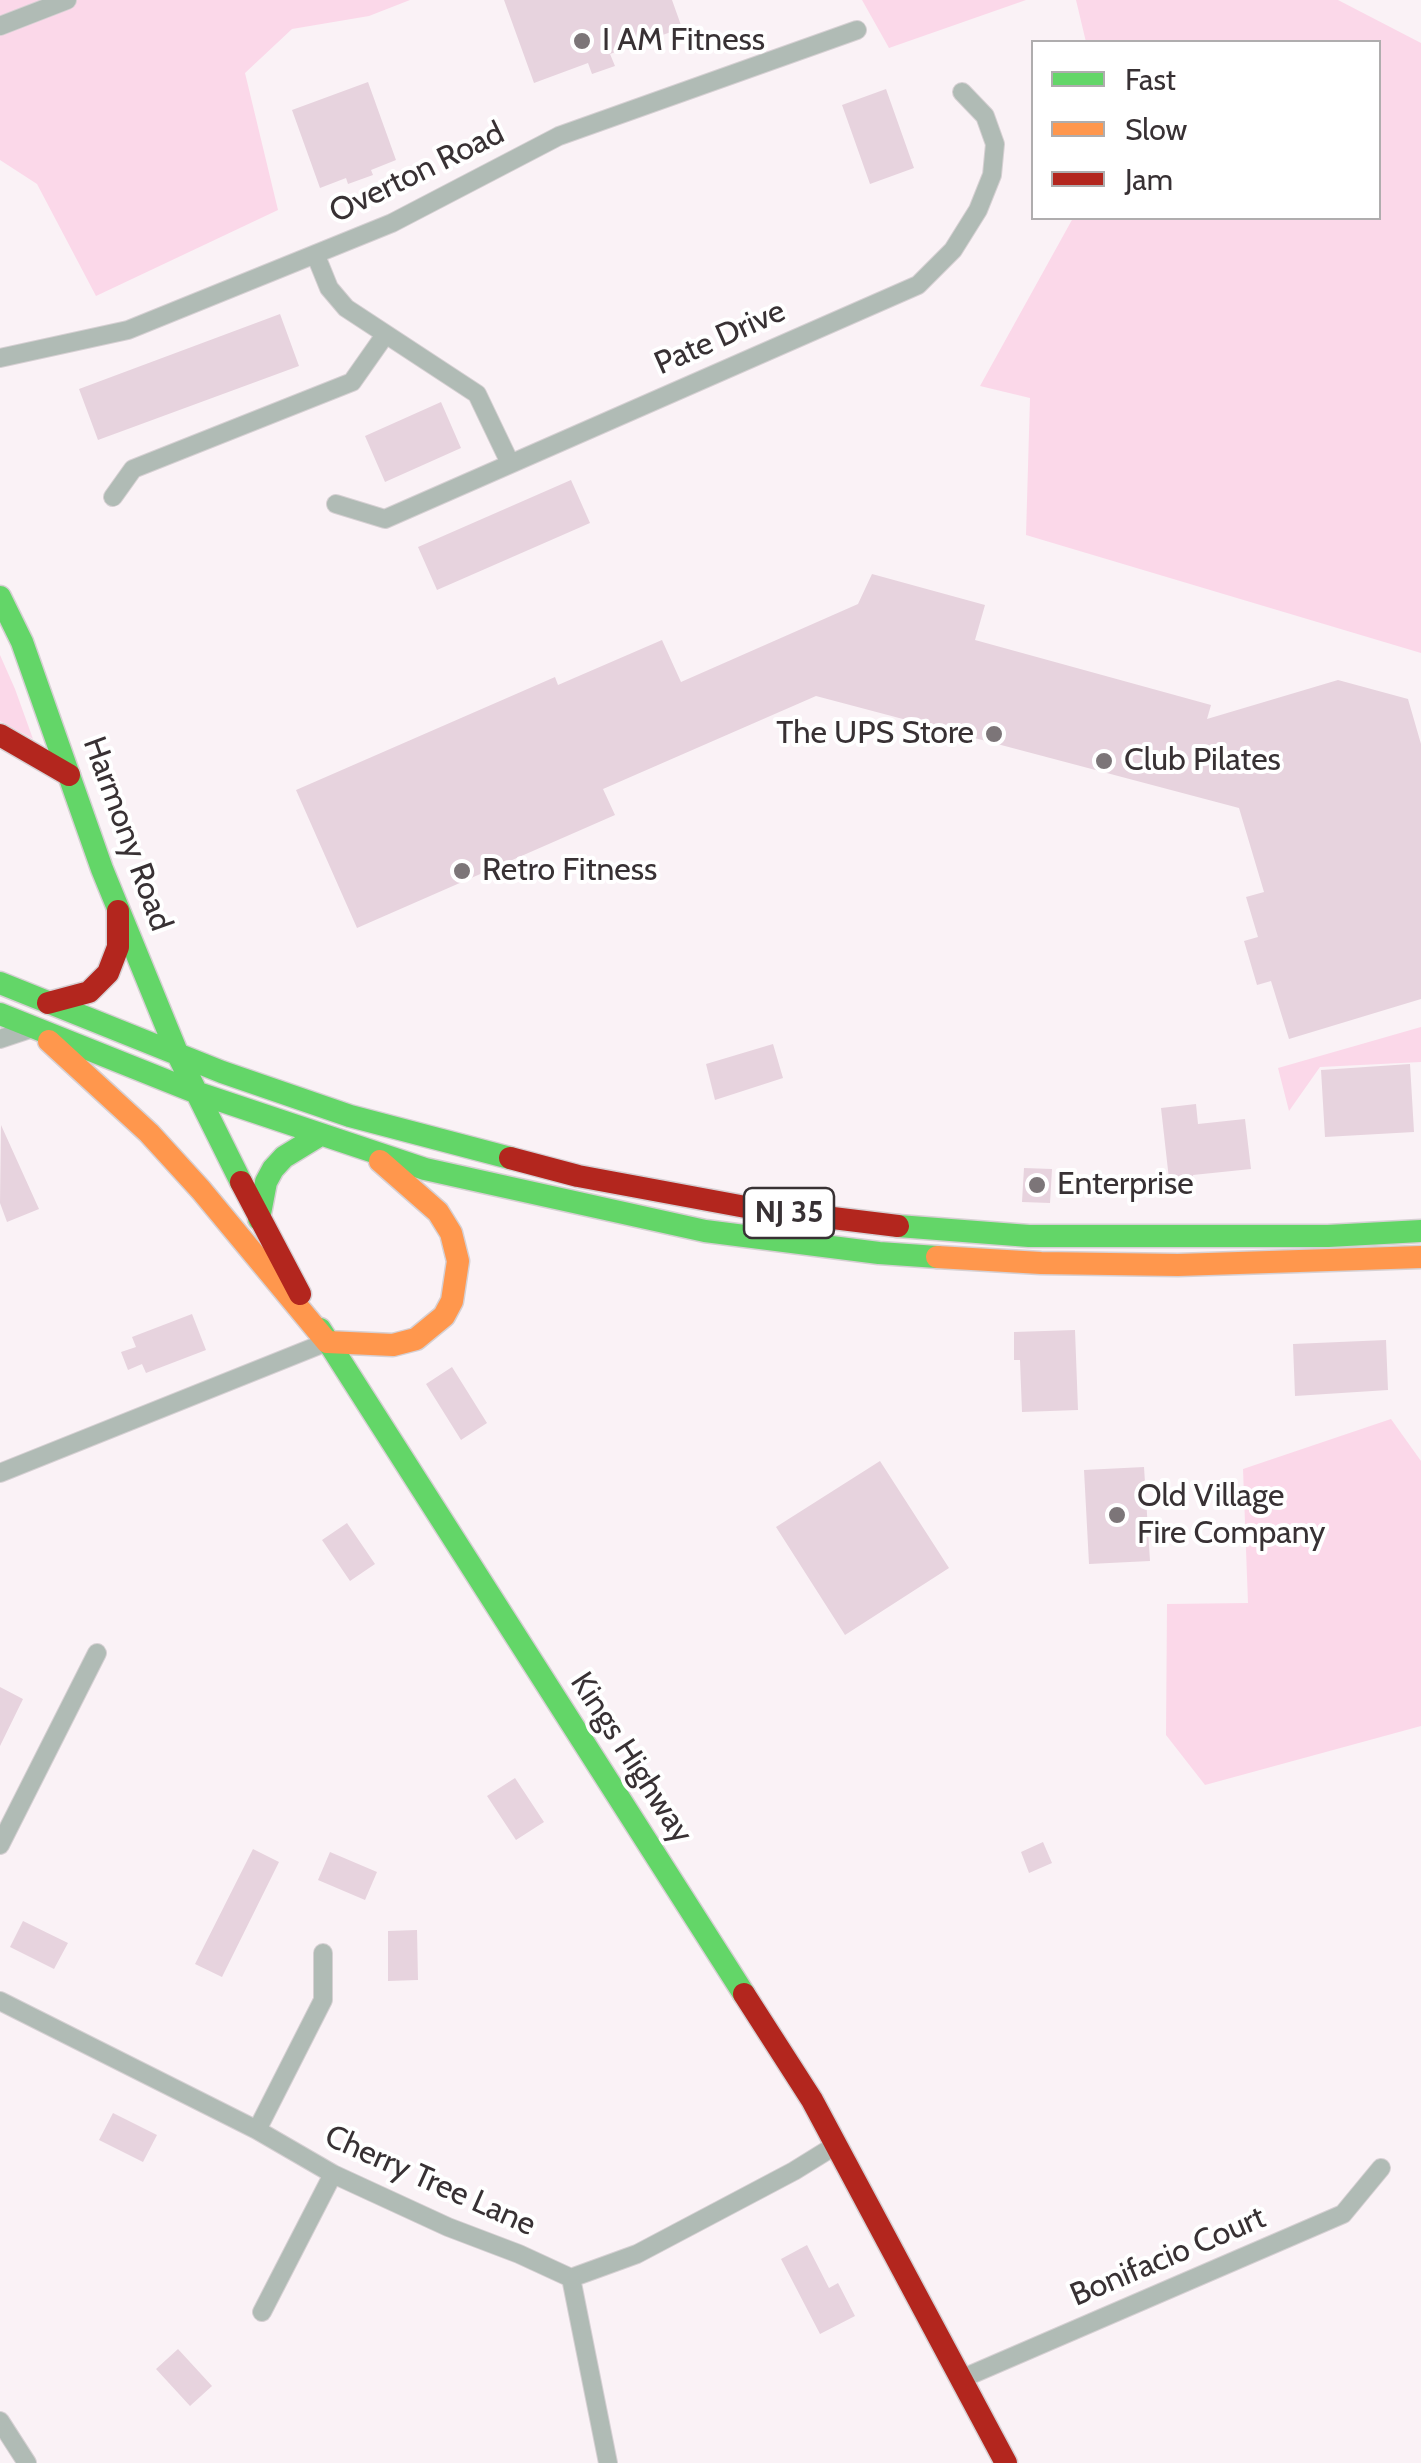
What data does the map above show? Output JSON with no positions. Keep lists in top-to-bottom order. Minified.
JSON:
{"streets":{"main road":["Harmony Road","NJ 35","Kings Highway"],"street":["Overton Road","Pate Drive","Cherry Tree Lane","Bonifacio Court"]},"crossings":[["Harmony Road","NJ 35"],["Harmony Road","Kings Highway"],["NJ 35","Kings Highway"],["Kings Highway","Bonifacio Court"]],"places":["I AM Fitness","The UPS Store","Club Pilates","Retro Fitness","Enterprise","Old Village Fire Company"],"legend":["Fast","Slow","Jam"]}
